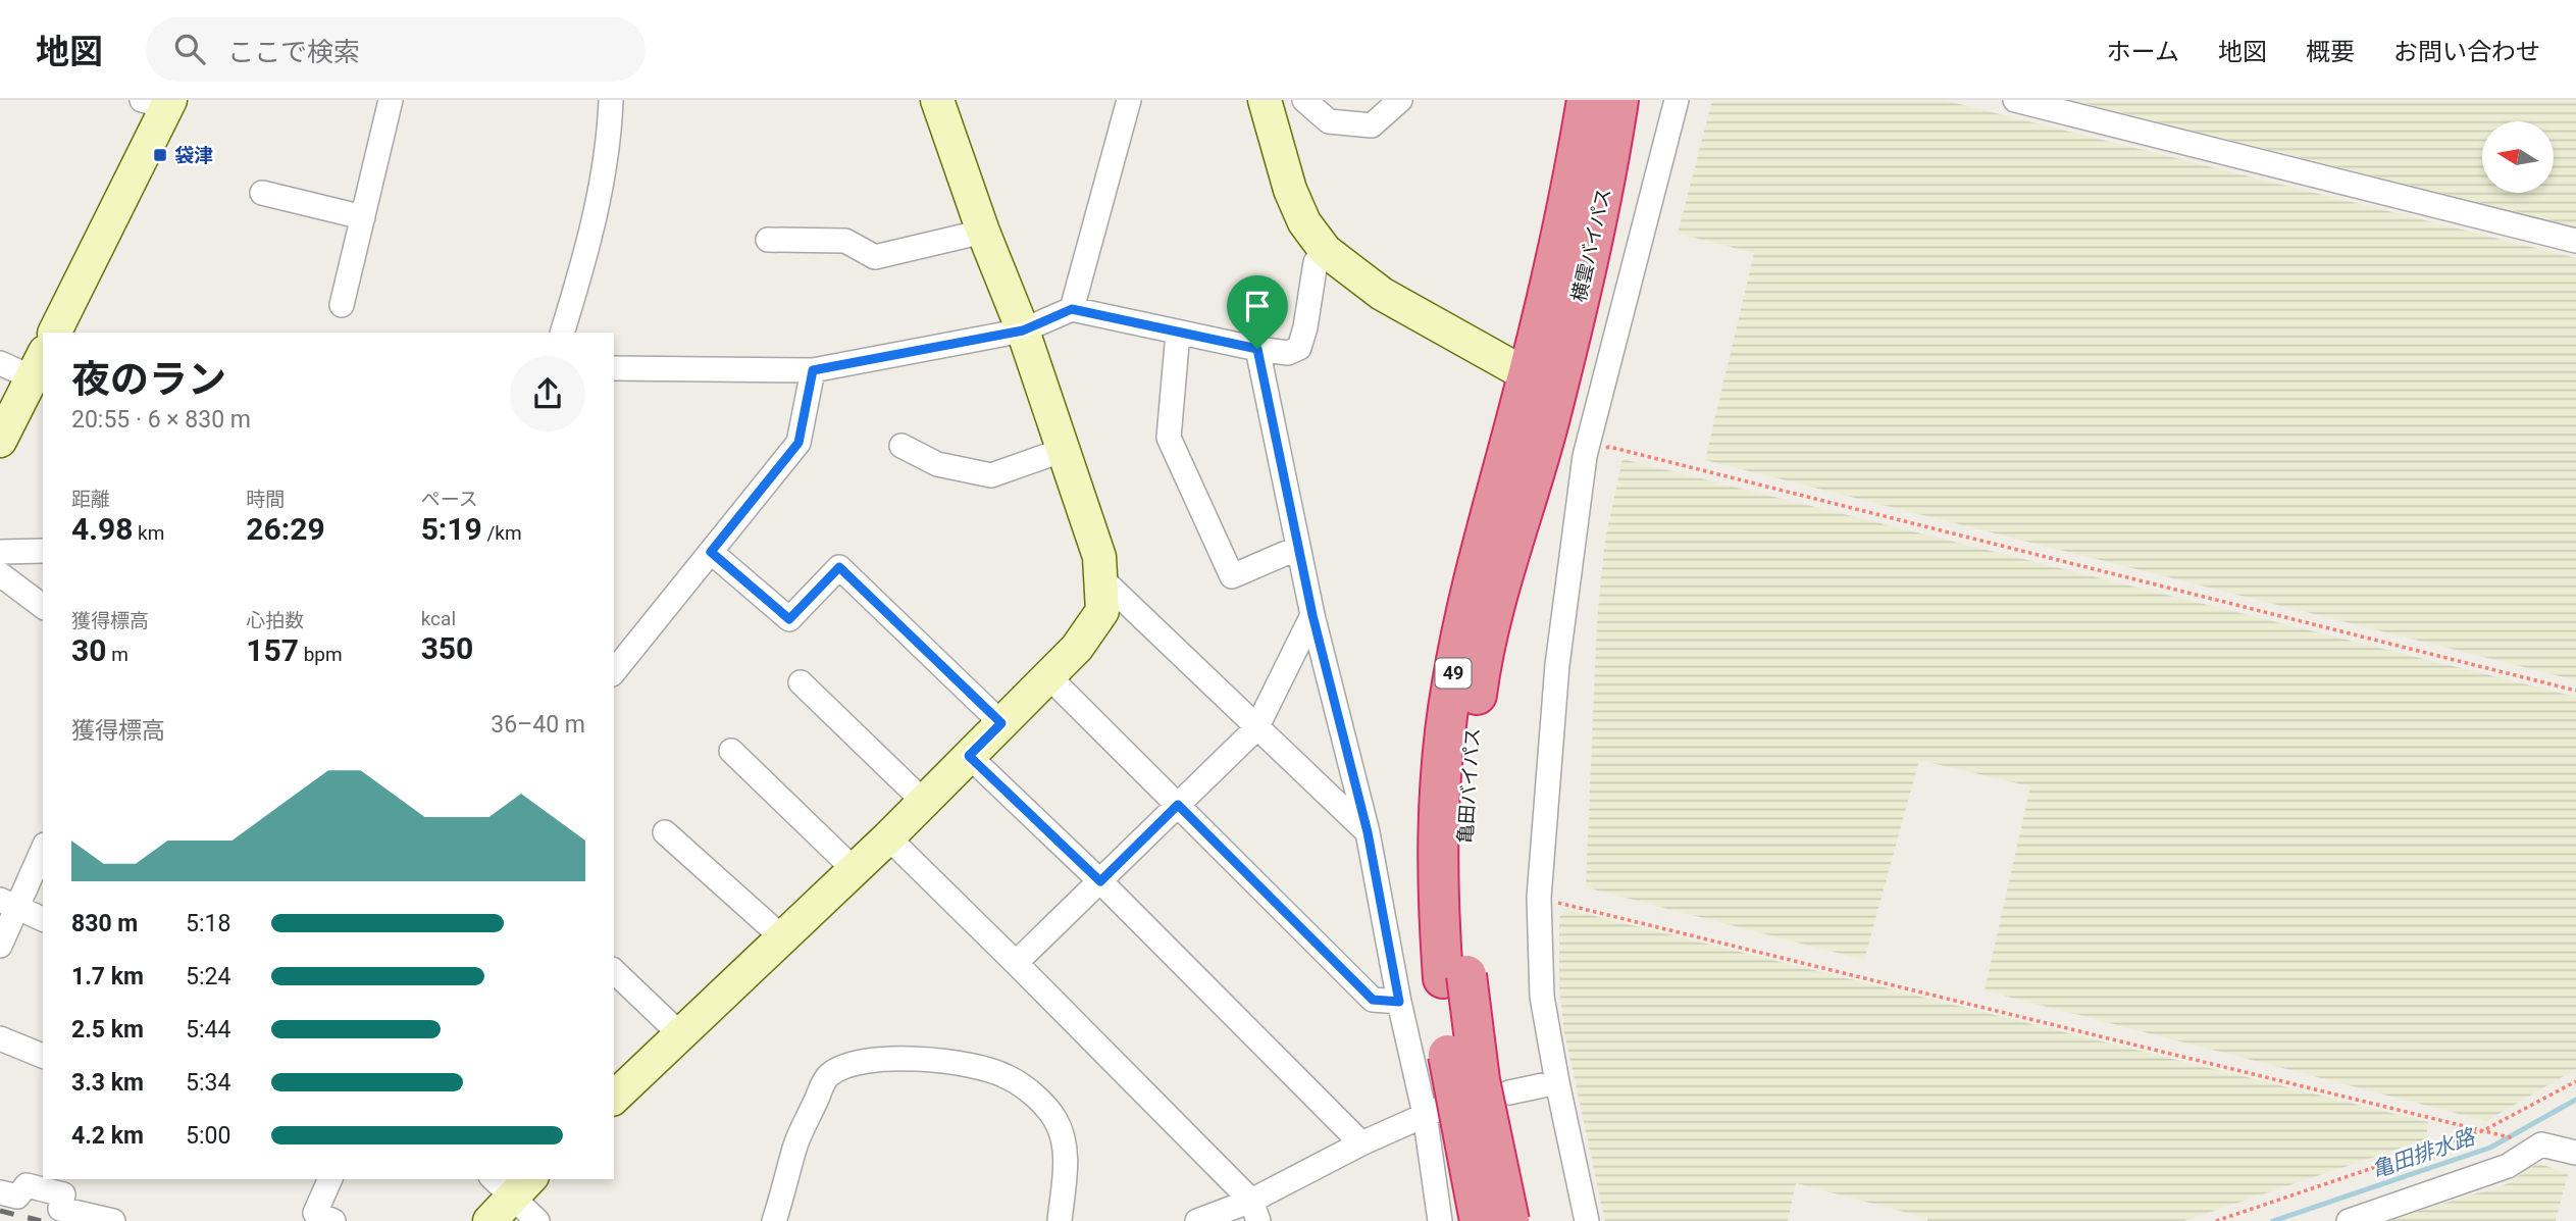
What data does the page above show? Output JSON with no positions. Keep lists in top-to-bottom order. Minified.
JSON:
{"streets":{"highway":["横雲バイパス","49","亀田バイパス"]},"crossings":[["横雲バイパス","亀田バイパス"]],"water":["亀田排水路"],"places":{"transit":["袋津"]},"north":"left","page":{"header":"地図","search":"ここで検索","nav":["ホーム","地図","概要","お問い合わせ"],"heading":["夜のラン","20:55 · 6 × 830 m"],"stats":[["距離","4.98 km"],["時間","26:29"],["ペース","5:19 /km"],["獲得標高","30 m"],["心拍数","157 bpm"],["kcal","350"]],"chart":["獲得標高","36–40 m"],"list":[{"name":"830 m","note":"5:18"},{"name":"1.7 km","note":"5:24"},{"name":"2.5 km","note":"5:44"},{"name":"3.3 km","note":"5:34"},{"name":"4.2 km","note":"5:00"}]}}
